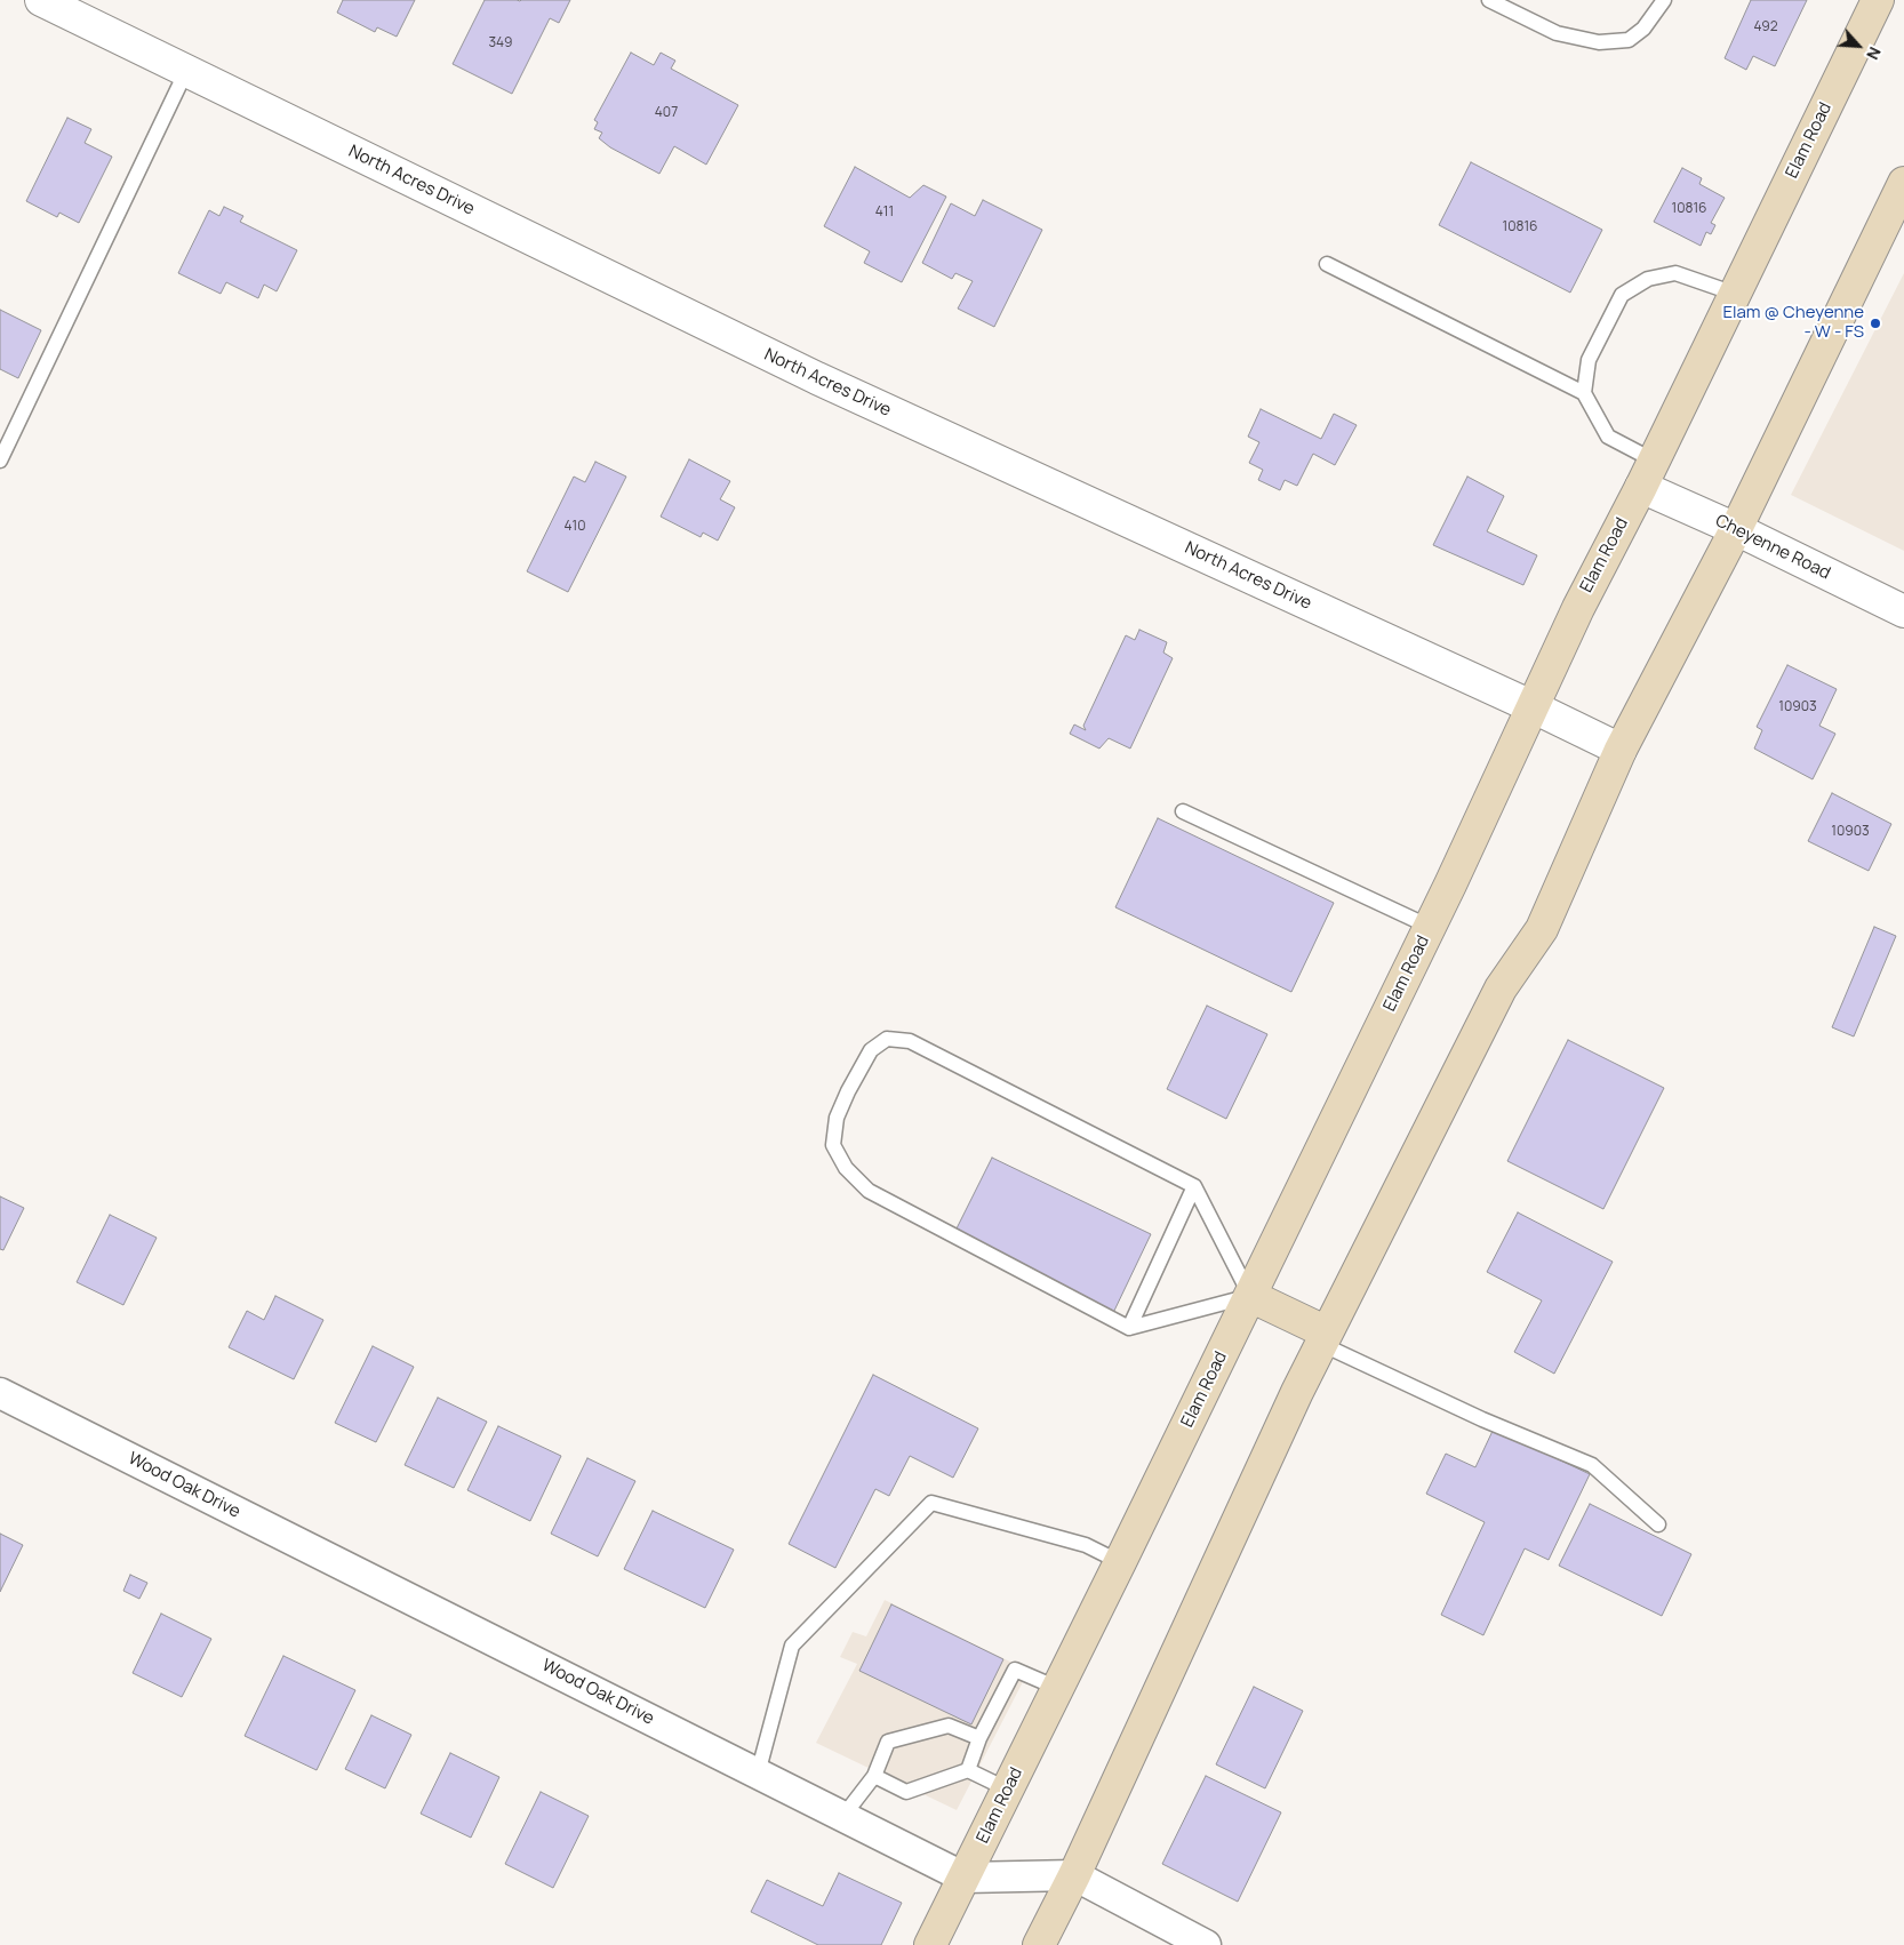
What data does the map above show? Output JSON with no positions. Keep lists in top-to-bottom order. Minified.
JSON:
{"streets":{"main road":["Elam Road"],"street":["North Acres Drive","Cheyenne Road","Wood Oak Drive"]},"crossings":[["Elam Road","North Acres Drive"],["Elam Road","Cheyenne Road"],["Elam Road","Wood Oak Drive"]],"places":["Elam @ Cheyenne - W - FS"],"house_numbers":["492","349","407","10816","411","10816","410","10903","10903"],"north":"bottom right"}
